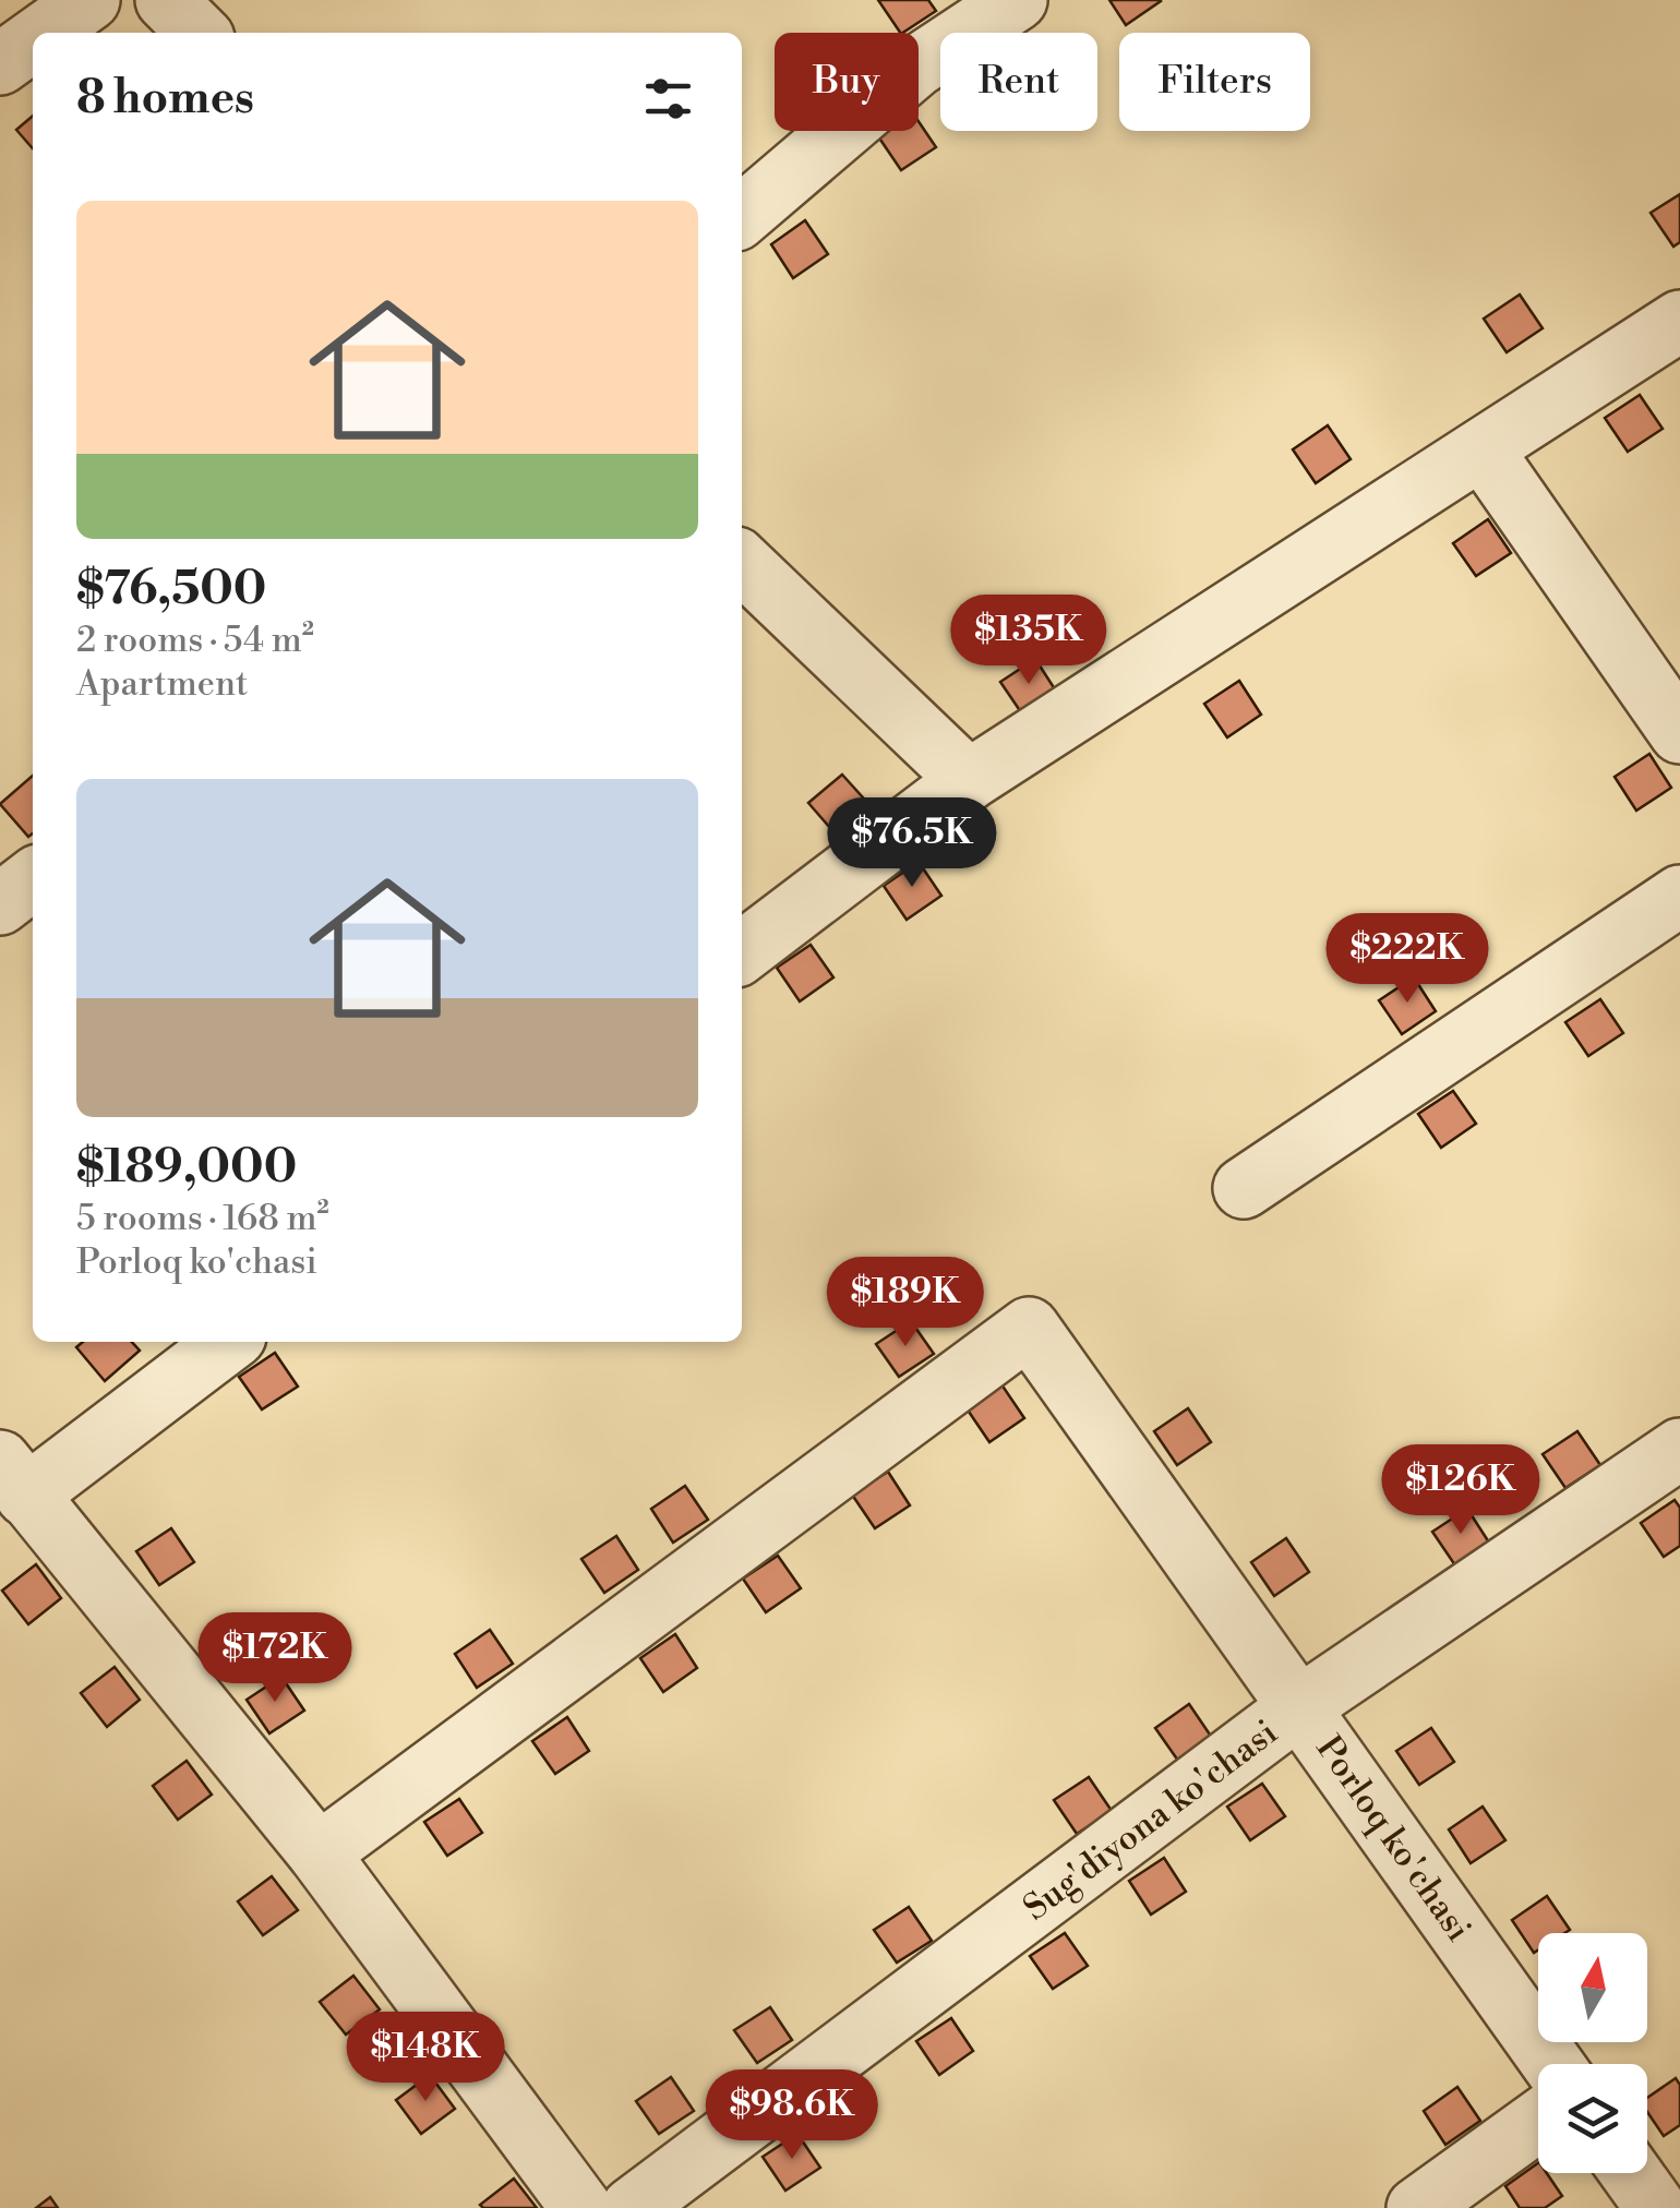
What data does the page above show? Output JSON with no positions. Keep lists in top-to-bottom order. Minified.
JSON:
{"streets":{"street":["Sug'diyona ko'chasi","Porloq ko'chasi"]},"crossings":[["Sug'diyona ko'chasi","Porloq ko'chasi"]],"north":"top","page":{"chip":["Buy","Rent","Filters"],"heading":"8 homes","list":[{"name":"$76,500","note":"2 rooms · 54 m² · Apartment"},{"name":"$189,000","note":"5 rooms · 168 m² · Porloq ko'chasi"}],"price":["$135K","$76.5K","$222K","$189K","$126K","$172K","$148K","$98.6K"]}}
